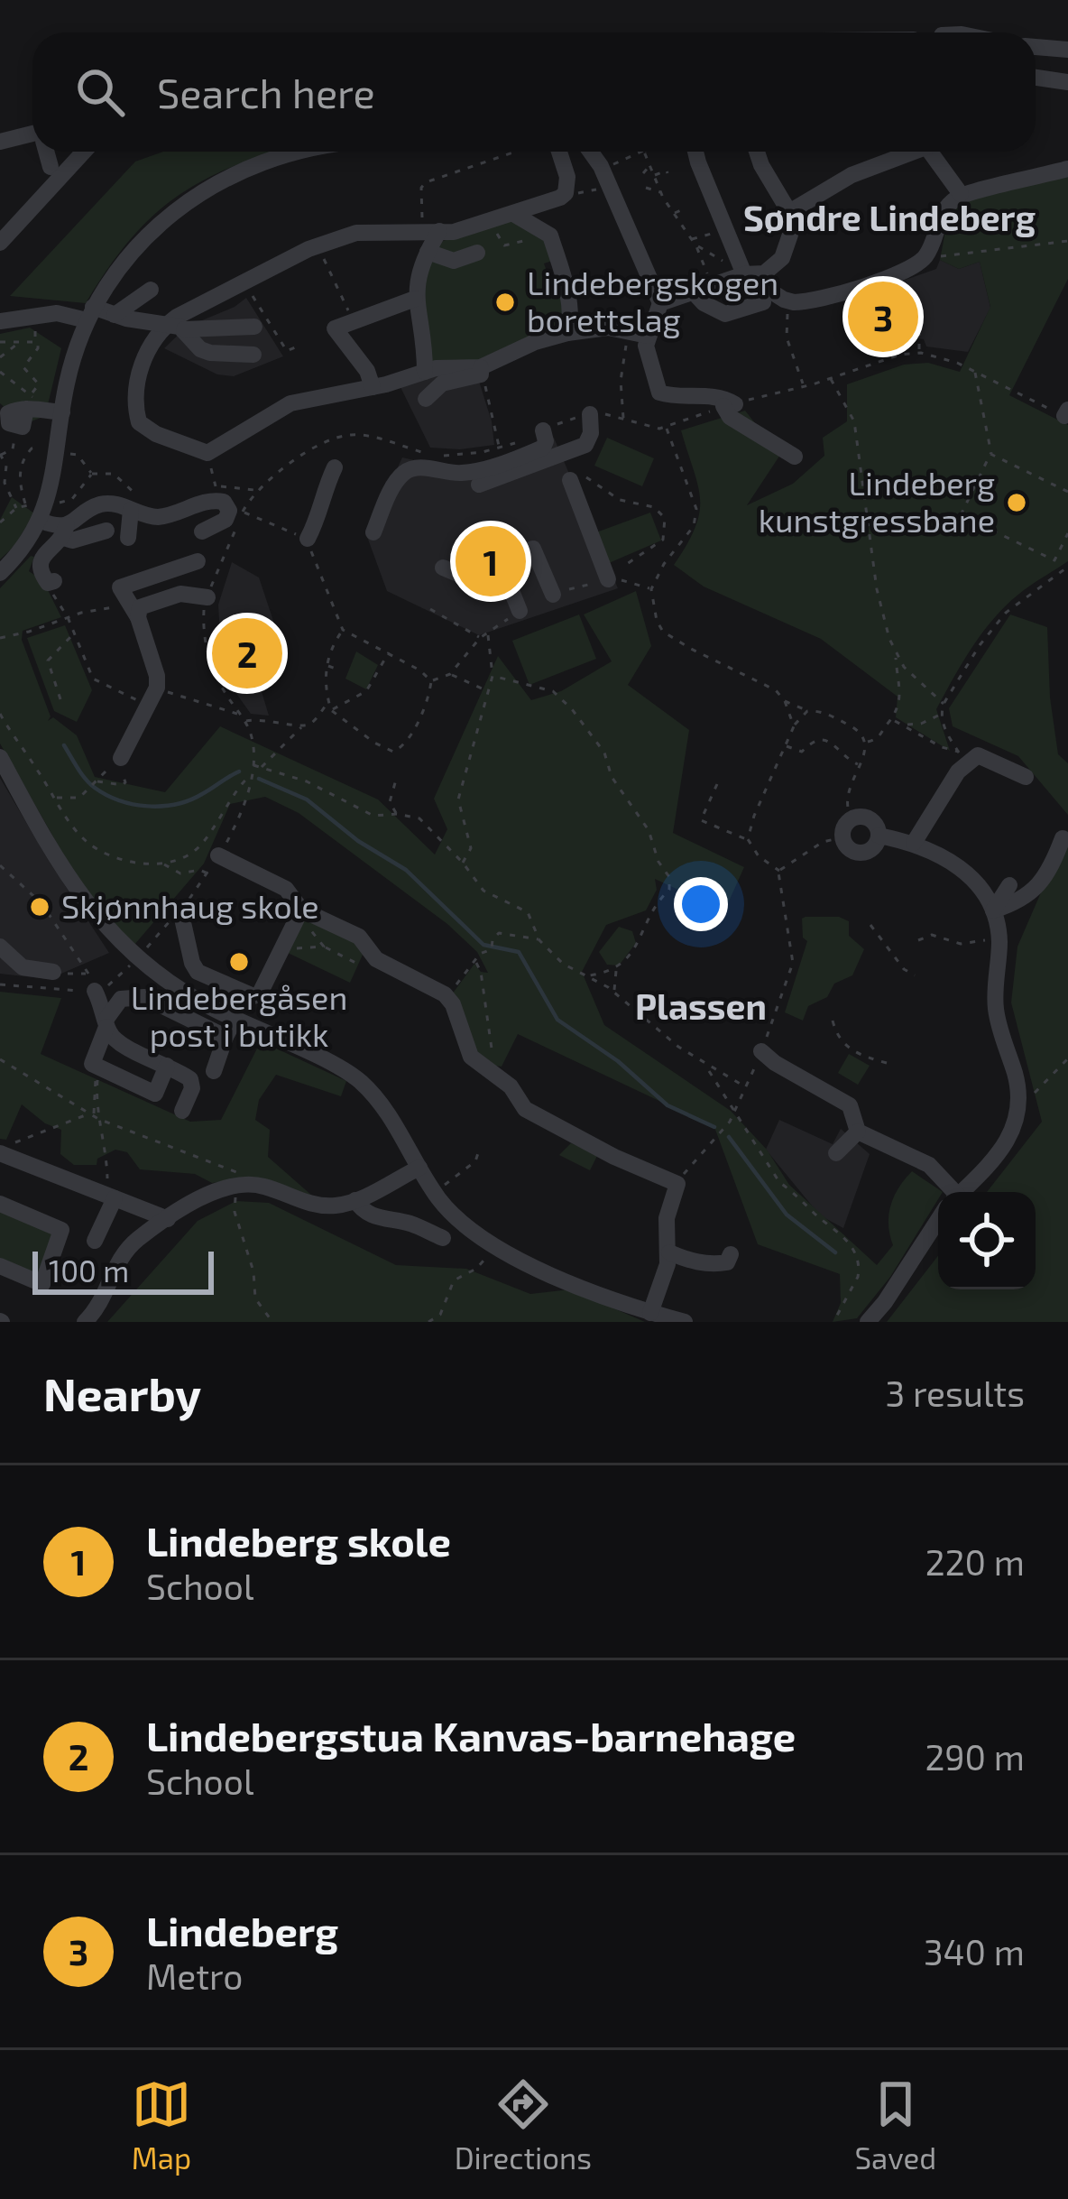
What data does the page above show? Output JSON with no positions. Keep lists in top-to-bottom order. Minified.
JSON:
{"districts":["Søndre Lindeberg","Plassen"],"places":["Lindebergskogen borettslag","Lindeberg kunstgressbane","Skjønnhaug skole","Lindebergåsen post i butikk"],"scale_bar":"100 m","page":{"search":"Search here","pins":["3","1","2"],"scale":"100 m","heading":["Nearby","3 results"],"list":[{"mark":"1","name":"Lindeberg skole","note":"School","value":"220 m"},{"mark":"2","name":"Lindebergstua Kanvas-barnehage","note":"School","value":"290 m"},{"mark":"3","name":"Lindeberg","note":"Metro","value":"340 m"}],"nav":["Map","Directions","Saved"]}}
